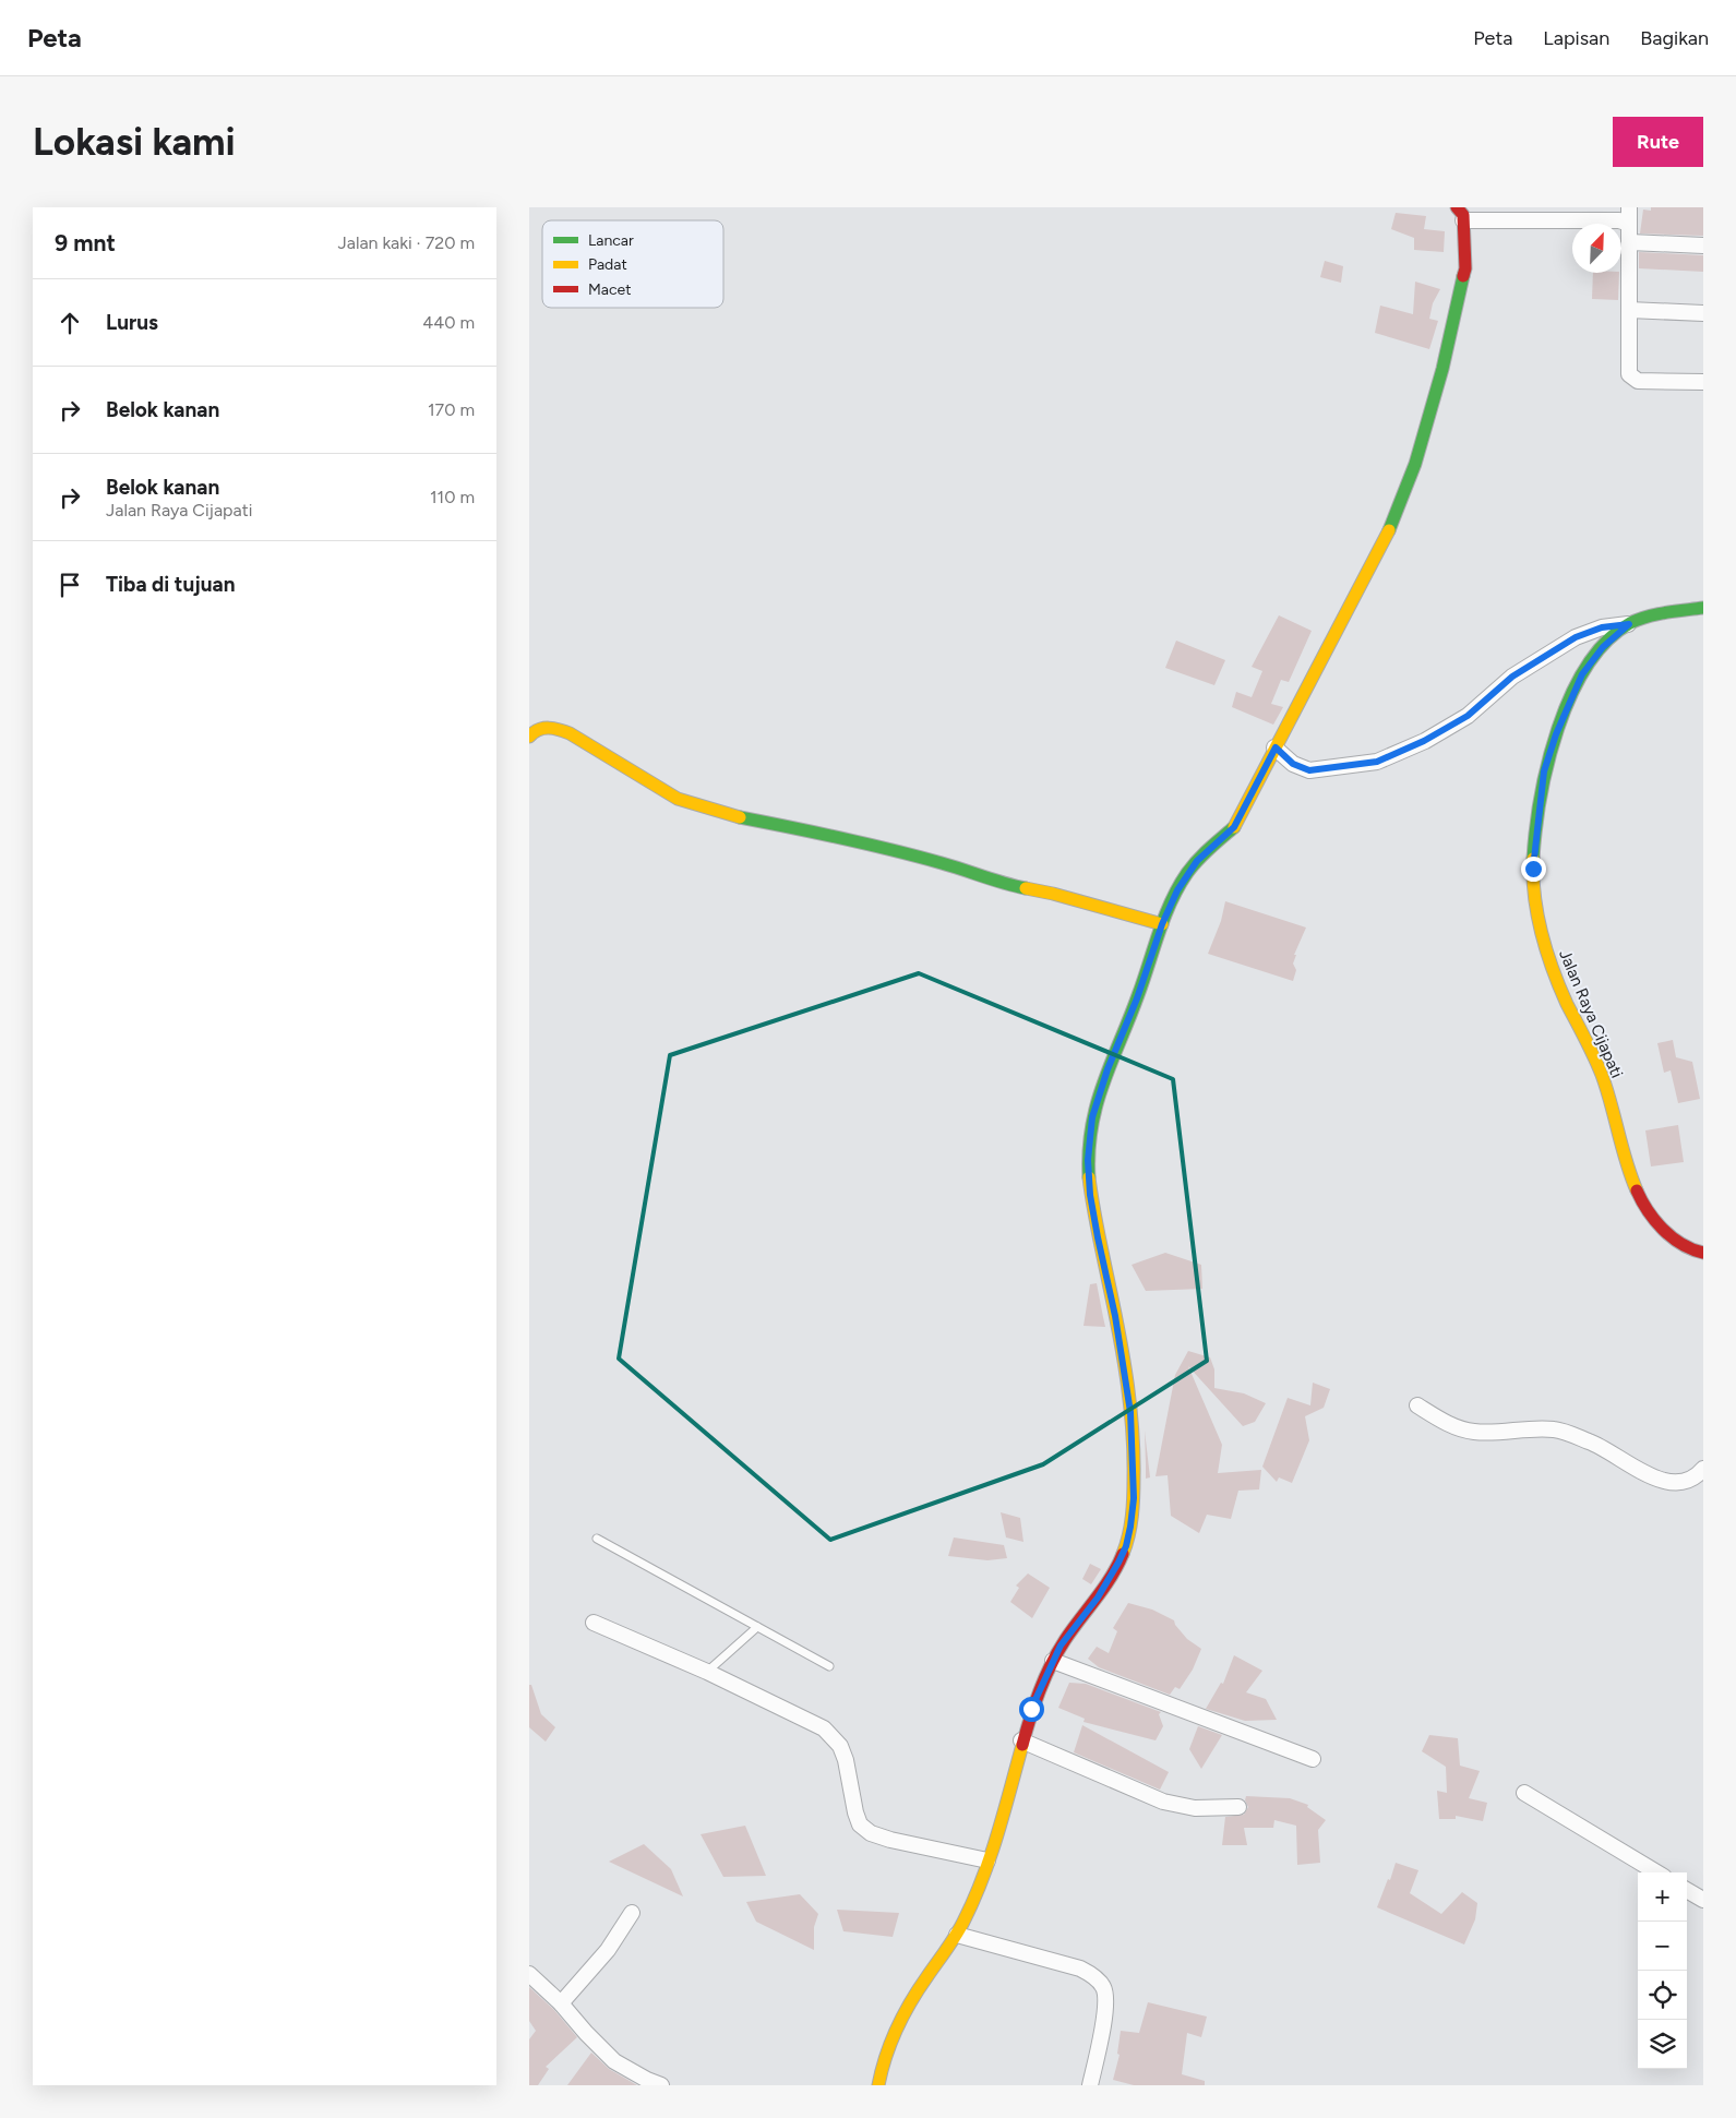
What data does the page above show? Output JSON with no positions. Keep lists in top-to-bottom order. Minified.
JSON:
{"streets":{"street":["Jalan Raya Cijapati"]},"legend":["Lancar","Padat","Macet"],"north":"top right","page":{"header":"Peta","nav":["Peta","Lapisan","Bagikan"],"buttons":"Rute","title":"Lokasi kami","heading":["9 mnt","Jalan kaki · 720 m"],"list":[["Lurus","440 m"],["Belok kanan","170 m"],["Belok kanan","Jalan Raya Cijapati","110 m"],"Tiba di tujuan"],"map_buttons":["+","−"]}}
